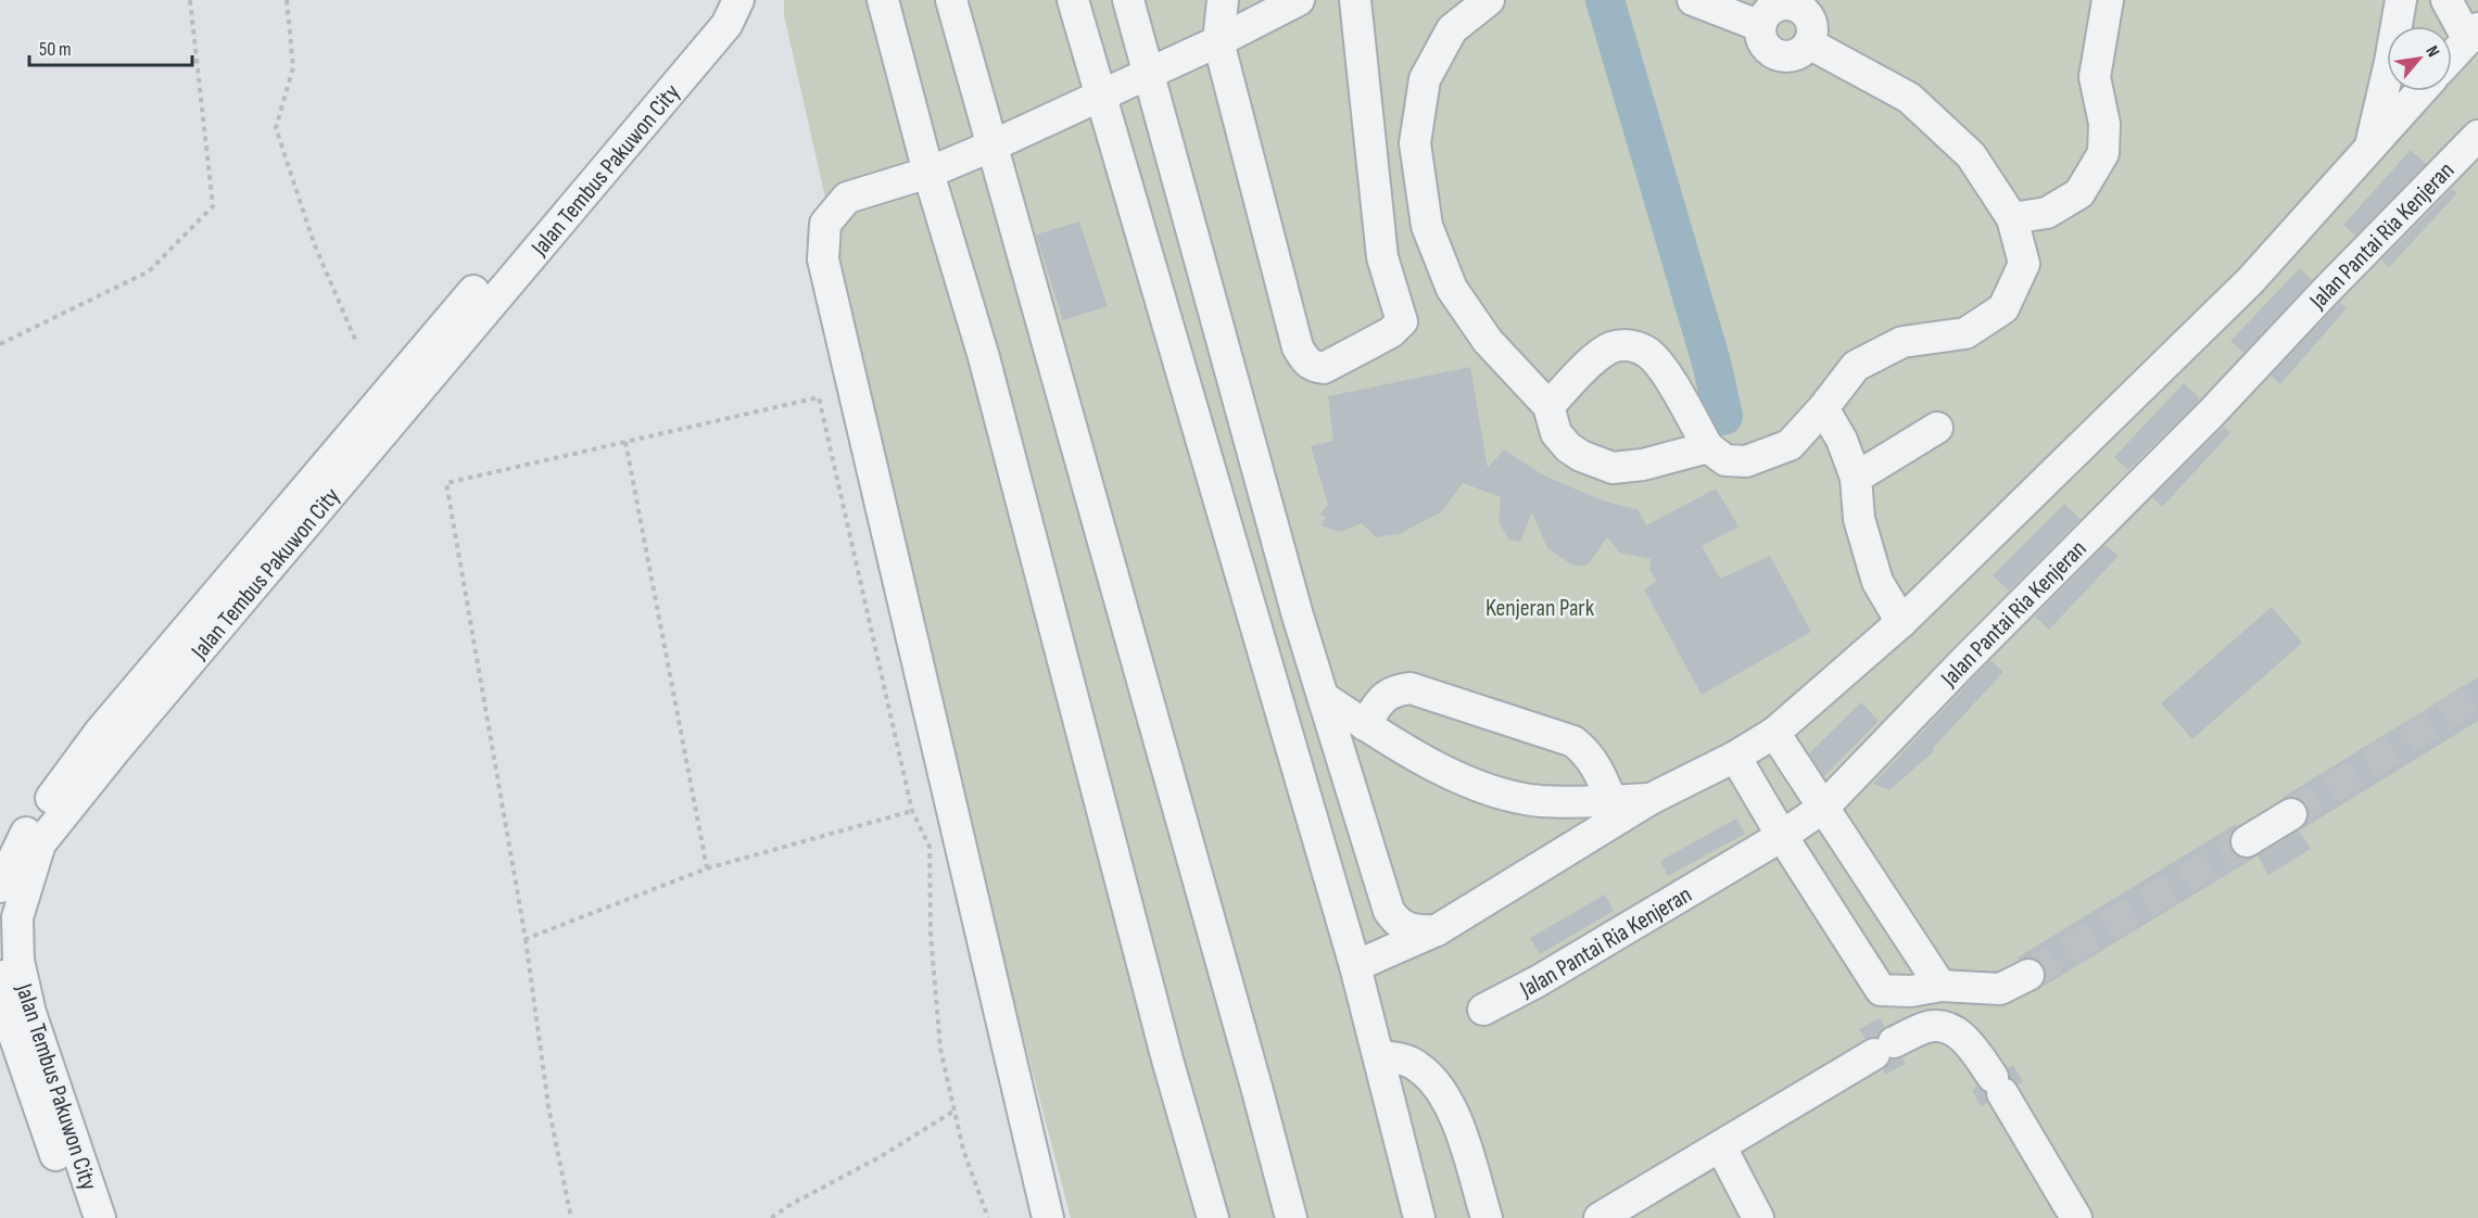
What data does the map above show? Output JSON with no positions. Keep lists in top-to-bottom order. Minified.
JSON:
{"streets":{"street":["Jalan Tembus Pakuwon City","Jalan Pantai Ria Kenjeran"]},"parks":["Kenjeran Park"],"scale_bar":"50 m","north":"top right"}
